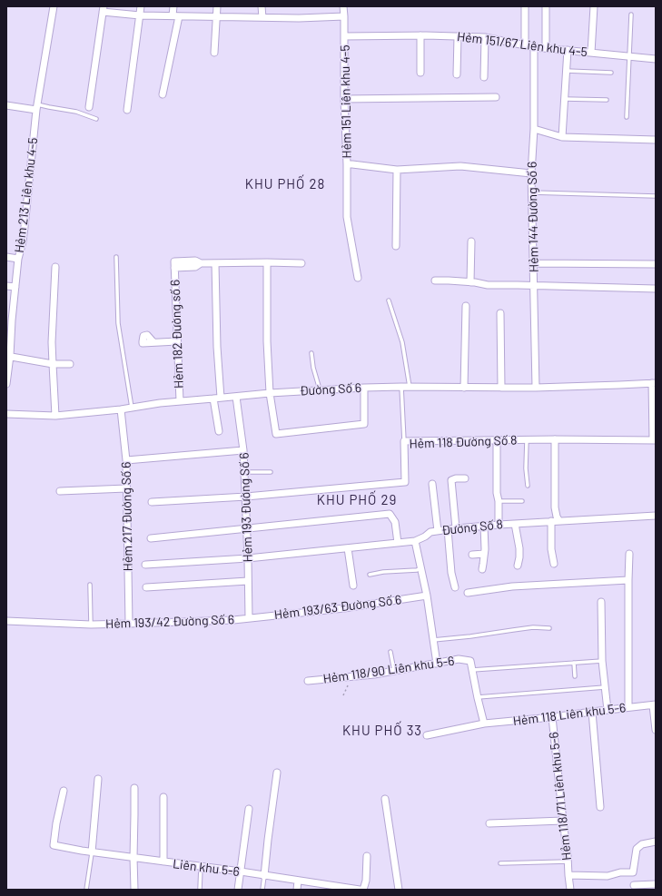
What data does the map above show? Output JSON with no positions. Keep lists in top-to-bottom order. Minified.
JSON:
{"streets":{"street":["Hẻm 151/67 Liên khu 4-5","Hẻm 151 Liên khu 4-5","Hẻm 213 Liên khu 4-5","Hẻm 144 Đường Số 6","Hẻm 182 Đường số 6","Đường Số 6","Hẻm 118 Đường Số 8","Hẻm 193 Đường Số 6","Hẻm 217 Đường Số 6","Đường Số 8","Hẻm 193/63 Đường Số 6","Hẻm 193/42 Đường Số 6","Hẻm 118/90 Liên khu 5-6","Hẻm 118 Liên khu 5-6","Hẻm 118/71 Liên khu 5-6","Liên khu 5-6"]},"crossings":[["Hẻm 151/67 Liên khu 4-5","Hẻm 151 Liên khu 4-5"],["Hẻm 151/67 Liên khu 4-5","Hẻm 144 Đường Số 6"],["Hẻm 151 Liên khu 4-5","Hẻm 144 Đường Số 6"],["Hẻm 144 Đường Số 6","Đường Số 6"],["Hẻm 182 Đường số 6","Đường Số 6"],["Đường Số 6","Hẻm 193 Đường Số 6"],["Đường Số 6","Hẻm 217 Đường Số 6"],["Hẻm 118 Đường Số 8","Hẻm 193 Đường Số 6"],["Hẻm 193 Đường Số 6","Đường Số 8"],["Hẻm 193 Đường Số 6","Hẻm 193/63 Đường Số 6"],["Hẻm 193 Đường Số 6","Hẻm 193/42 Đường Số 6"],["Hẻm 217 Đường Số 6","Hẻm 193/42 Đường Số 6"],["Hẻm 193/63 Đường Số 6","Hẻm 193/42 Đường Số 6"],["Hẻm 118/90 Liên khu 5-6","Hẻm 118 Liên khu 5-6"],["Hẻm 118 Liên khu 5-6","Hẻm 118/71 Liên khu 5-6"]],"districts":["KHU PHỐ 28","KHU PHỐ 29","KHU PHỐ 33"]}
